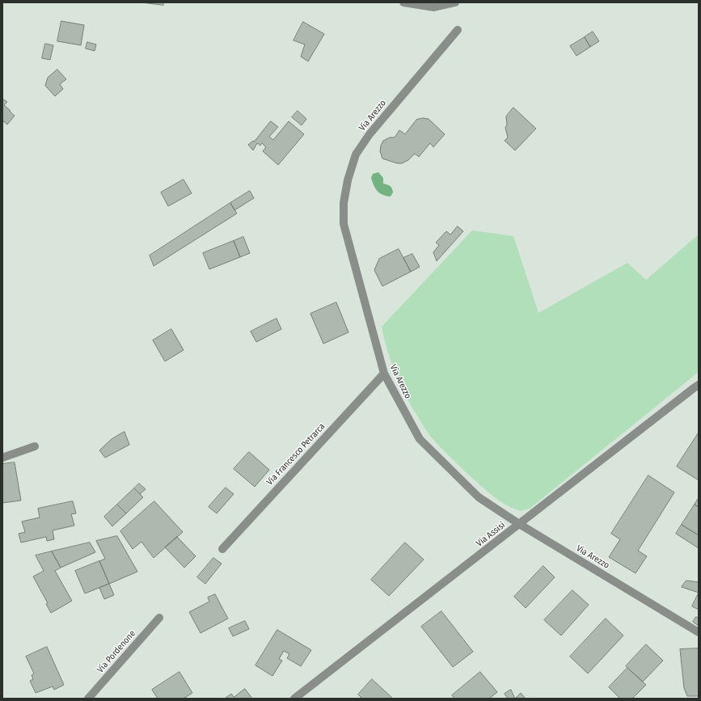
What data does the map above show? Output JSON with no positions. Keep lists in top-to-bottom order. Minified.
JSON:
{"streets":{"street":["Via Arezzo","Via Francesco Petrarca","Via Assisi","Via Pordenone"]},"crossings":[["Via Arezzo","Via Francesco Petrarca"],["Via Arezzo","Via Assisi"]]}
